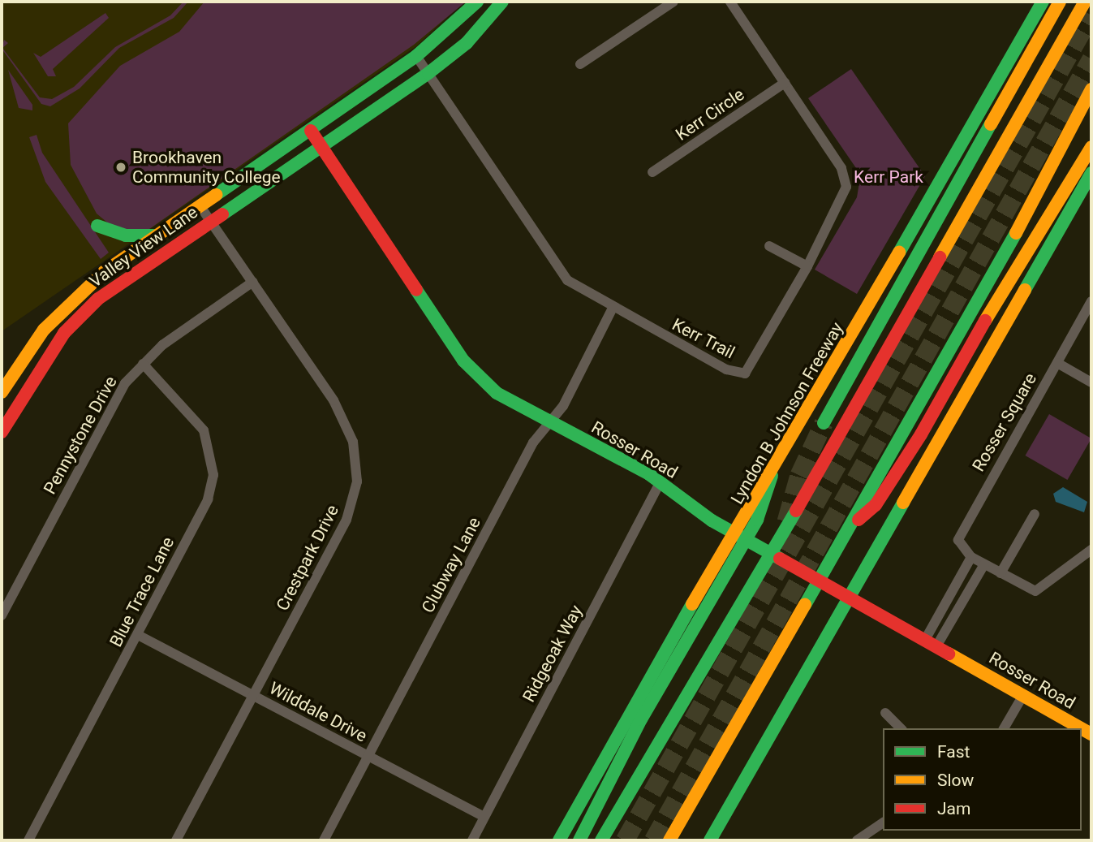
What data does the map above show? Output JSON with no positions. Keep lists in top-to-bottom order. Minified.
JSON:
{"streets":{"main road":["Valley View Lane","Lyndon B Johnson Freeway","Rosser Road"],"street":["Kerr Circle","Kerr Trail","Rosser Square","Pennystone Drive","Crestpark Drive","Clubway Lane","Blue Trace Lane","Ridgeoak Way","Wilddale Drive"]},"crossings":[["Kerr Circle","Kerr Trail"],["Valley View Lane","Kerr Trail"],["Valley View Lane","Rosser Road"],["Valley View Lane","Crestpark Drive"],["Kerr Trail","Clubway Lane"],["Pennystone Drive","Crestpark Drive"],["Pennystone Drive","Blue Trace Lane"],["Rosser Road","Clubway Lane"],["Rosser Road","Ridgeoak Way"],["Crestpark Drive","Wilddale Drive"],["Clubway Lane","Wilddale Drive"],["Blue Trace Lane","Wilddale Drive"],["Ridgeoak Way","Wilddale Drive"]],"parks":["Kerr Park"],"places":["Brookhaven Community College"],"legend":["Fast","Slow","Jam"]}
